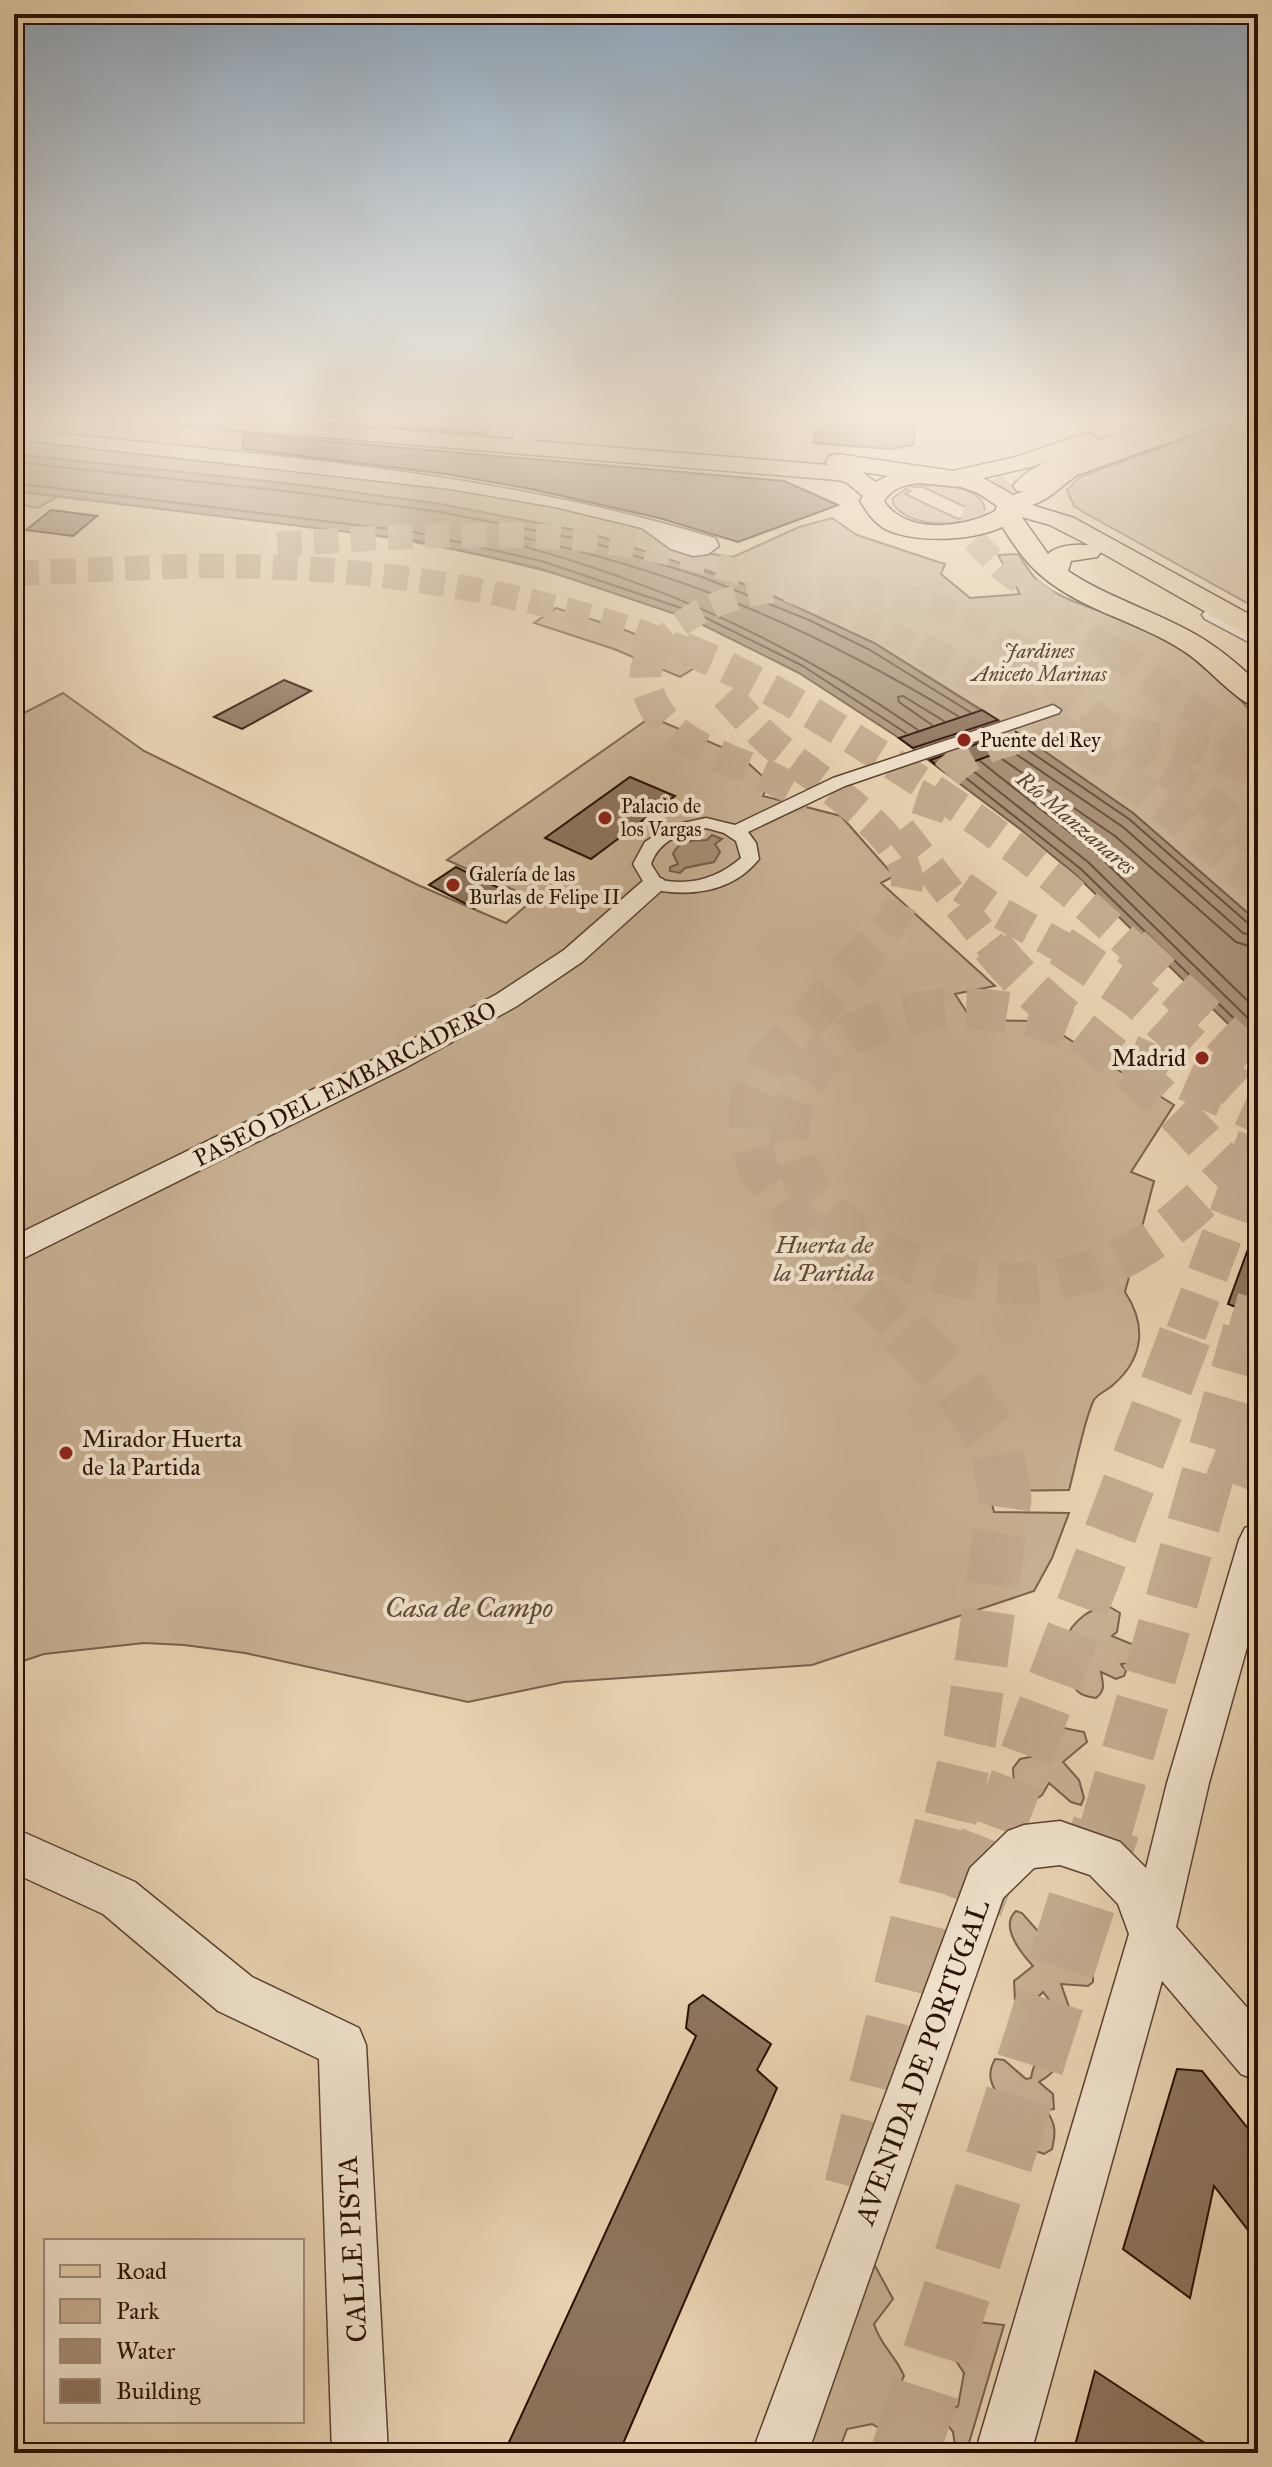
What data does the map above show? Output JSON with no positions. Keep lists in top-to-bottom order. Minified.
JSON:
{"streets":{"street":["PASEO DEL EMBARCADERO","AVENIDA DE PORTUGAL","CALLE PISTA"]},"water":["Río Manzanares"],"parks":["Jardines Aniceto Marinas","Huerta de la Partida","Casa de Campo"],"places":["Puente del Rey","Palacio de los Vargas","Galería de las Burlas de Felipe II","Madrid","Mirador Huerta de la Partida"],"legend":["Road","Park","Water","Building"]}
